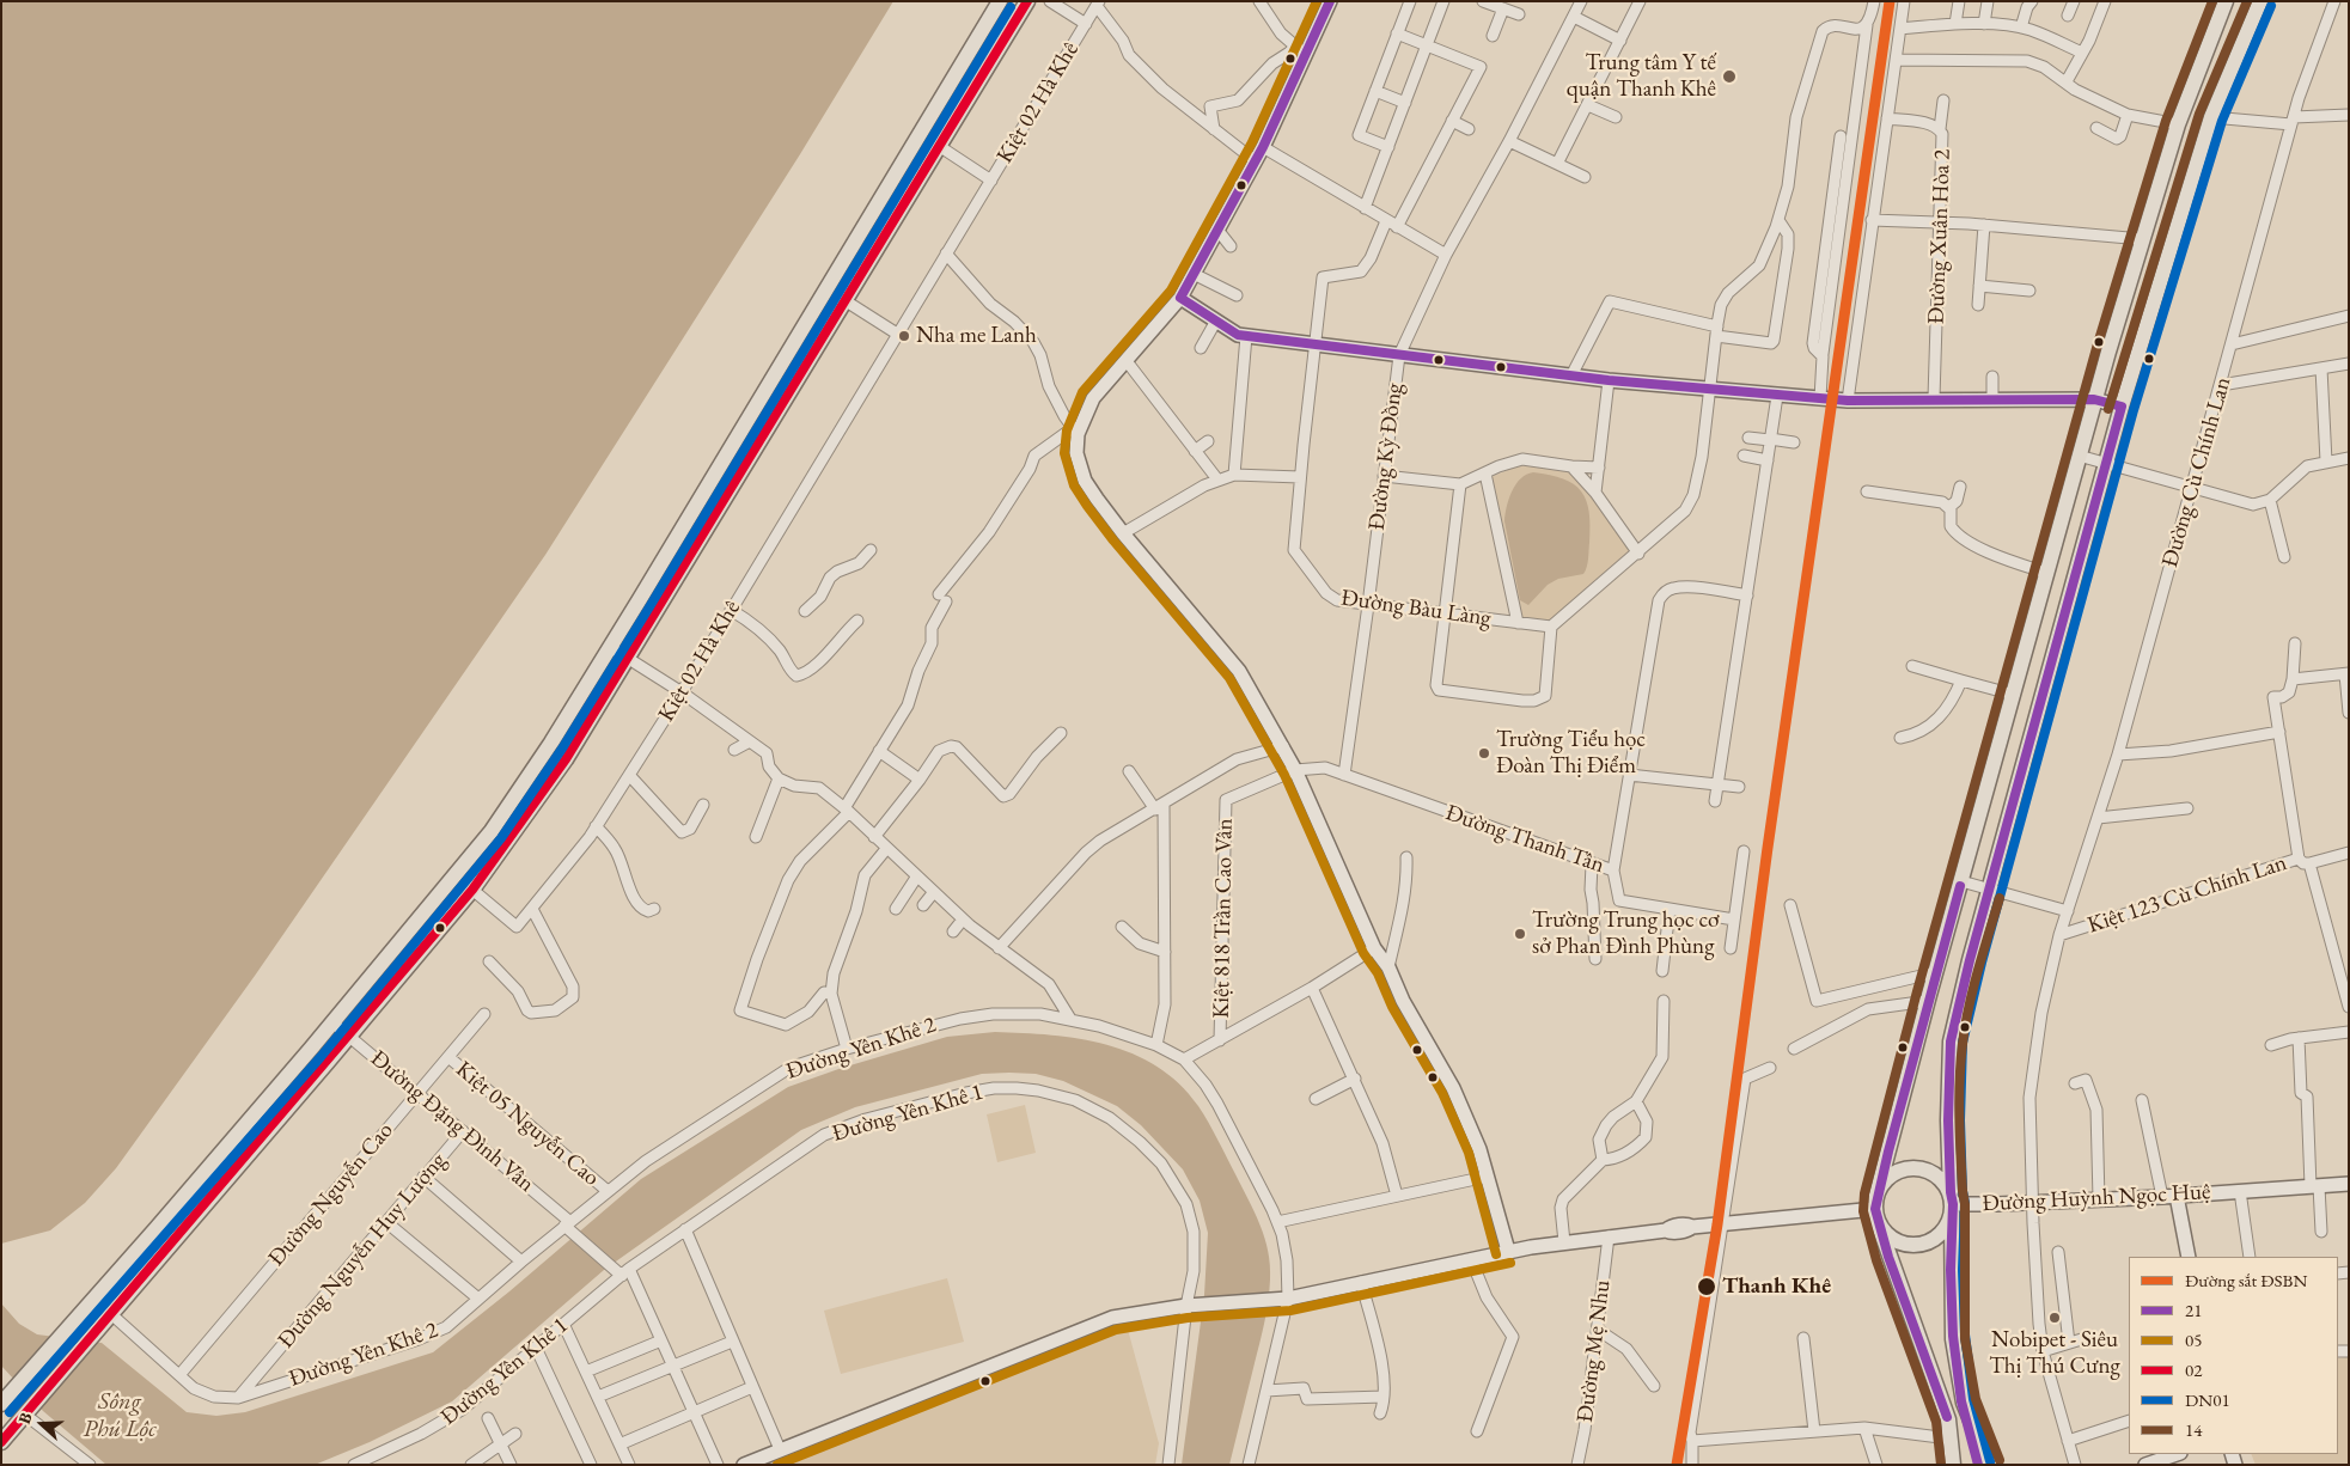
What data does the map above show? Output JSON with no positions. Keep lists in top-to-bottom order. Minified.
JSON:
{"streets":{"street":["Kiệt 02 Hà Khê","Đường Xuân Hòa 2","Đường Kỳ Đồng","Đường Cù Chính Lan","Đường Bàu Làng","Đường Thanh Tân","Kiệt 123 Cù Chính Lan","Kiệt 818 Trần Cao Vân","Đường Yên Khê 2","Đường Yên Khê 1","Đường Đặng Đình Vân","Kiệt 05 Nguyễn Cao","Đường Nguyễn Cao","Đường Huỳnh Ngọc Huệ","Đường Nguyễn Huy Lượng","Đường Mẹ Nhu"]},"crossings":[["Đường Kỳ Đồng","Đường Bàu Làng"],["Đường Kỳ Đồng","Đường Thanh Tân"],["Đường Cù Chính Lan","Kiệt 123 Cù Chính Lan"],["Đường Cù Chính Lan","Đường Huỳnh Ngọc Huệ"],["Đường Thanh Tân","Kiệt 818 Trần Cao Vân"],["Đường Yên Khê 2","Đường Đặng Đình Vân"],["Đường Yên Khê 2","Kiệt 05 Nguyễn Cao"],["Đường Yên Khê 2","Đường Nguyễn Cao"],["Đường Yên Khê 2","Đường Nguyễn Huy Lượng"],["Đường Yên Khê 1","Đường Đặng Đình Vân"],["Đường Đặng Đình Vân","Đường Nguyễn Cao"],["Đường Đặng Đình Vân","Đường Nguyễn Huy Lượng"],["Kiệt 05 Nguyễn Cao","Đường Nguyễn Cao"]],"water":["Sông Phú Lộc"],"places":["Trung tâm Y tế quận Thanh Khê","Nha me Lanh","Trường Tiểu học Đoàn Thị Điểm","Trường Trung học cơ sở Phan Đình Phùng","Thanh Khê","Nobipet - Siêu Thị Thú Cưng"],"lines":["rail line ĐSBN","transit line 21","transit line 05","transit line 02","transit line 14","transit line DN01"],"legend":["Đường sắt ĐSBN","21","05","02","DN01","14"],"north":"left"}
